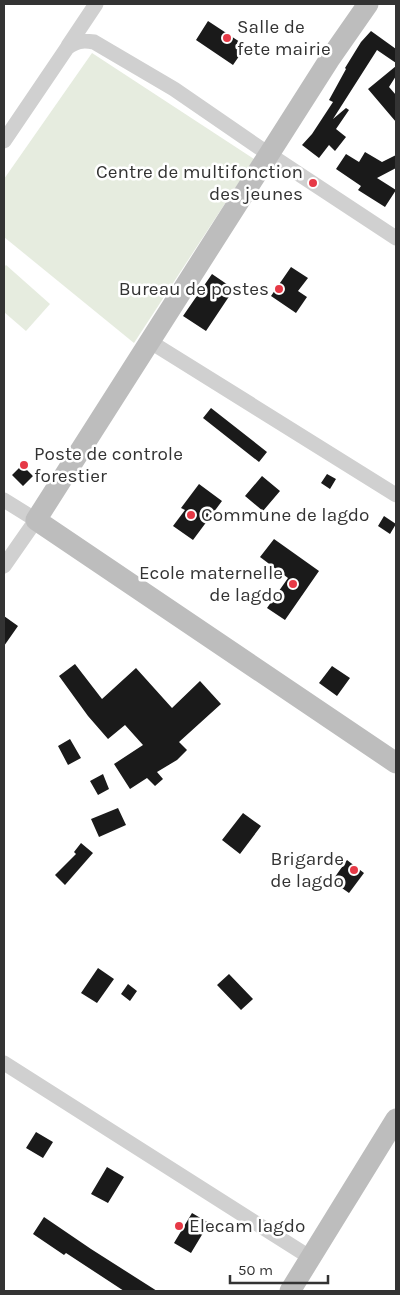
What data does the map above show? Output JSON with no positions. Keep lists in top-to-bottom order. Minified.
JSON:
{"places":["Salle de fete mairie","Centre de multifonction des jeunes","Bureau de postes","Poste de controle forestier","Commune de lagdo","Ecole maternelle de lagdo","Brigarde de lagdo","Elecam lagdo"],"scale_bar":"50 m"}
